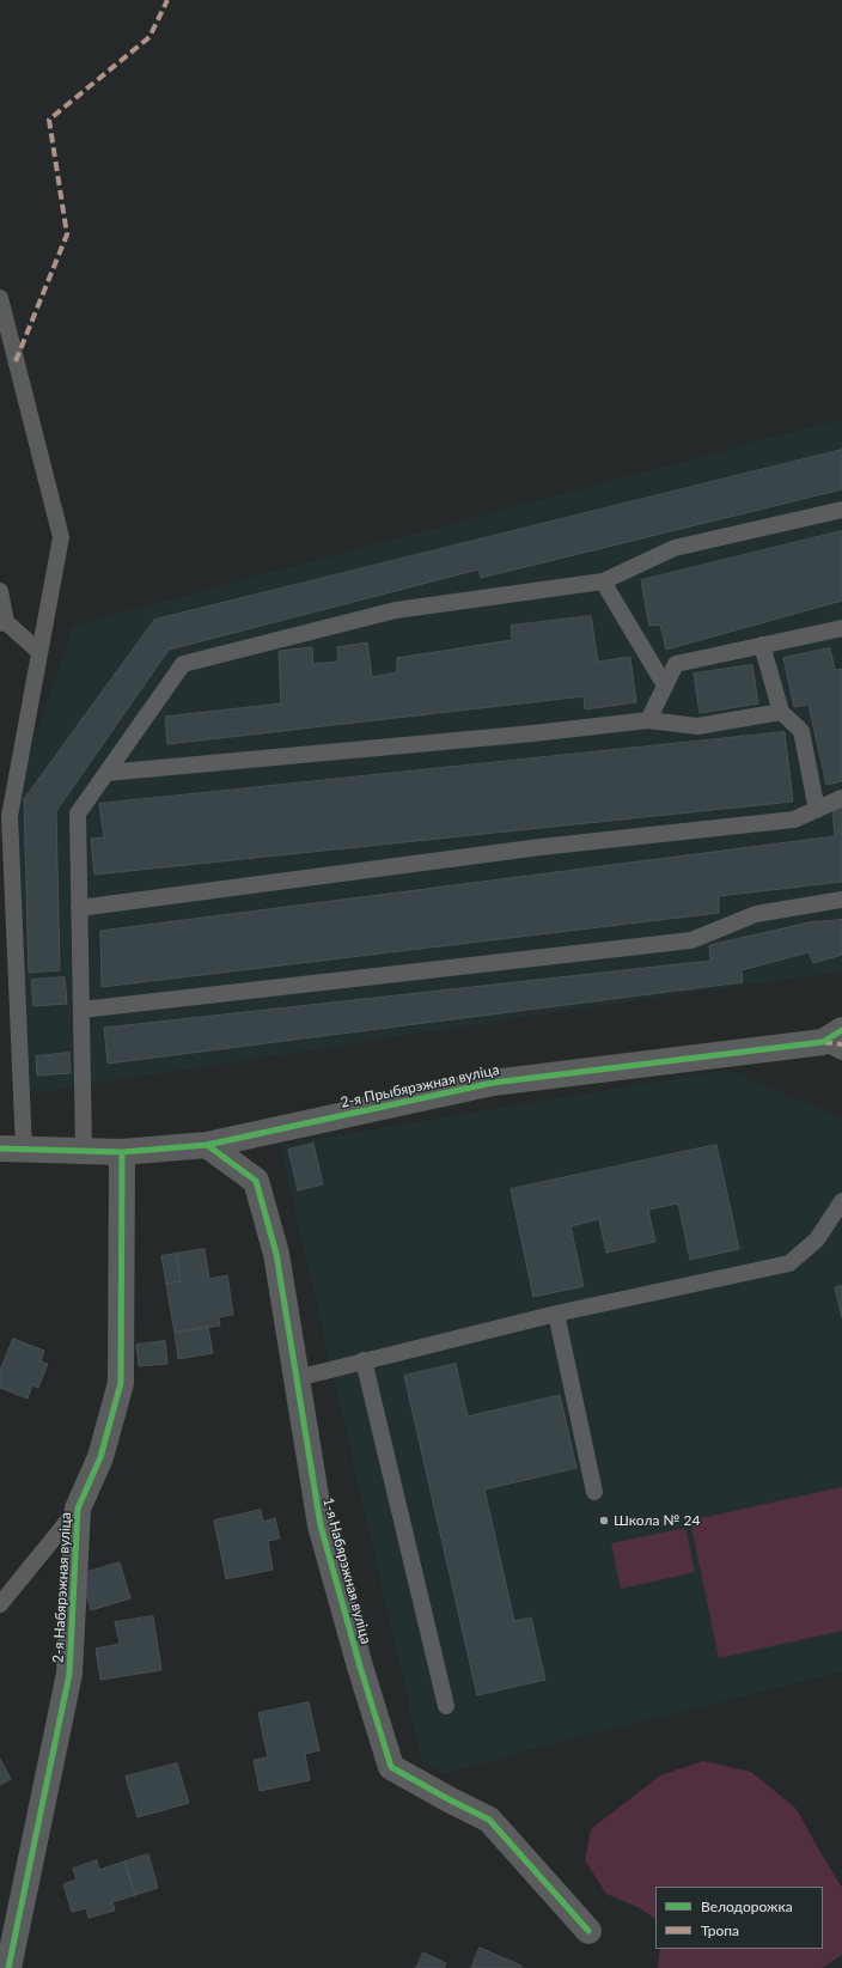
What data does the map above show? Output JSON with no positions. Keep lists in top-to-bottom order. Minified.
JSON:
{"streets":{"street":["2-я Прыбярэжная вуліца","1-я Набярэжная вуліца","2-я Набярэжная вуліца"]},"crossings":[["2-я Прыбярэжная вуліца","1-я Набярэжная вуліца"],["2-я Прыбярэжная вуліца","2-я Набярэжная вуліца"]],"places":["Школа № 24"],"legend":["Велодорожка","Тропа"]}
